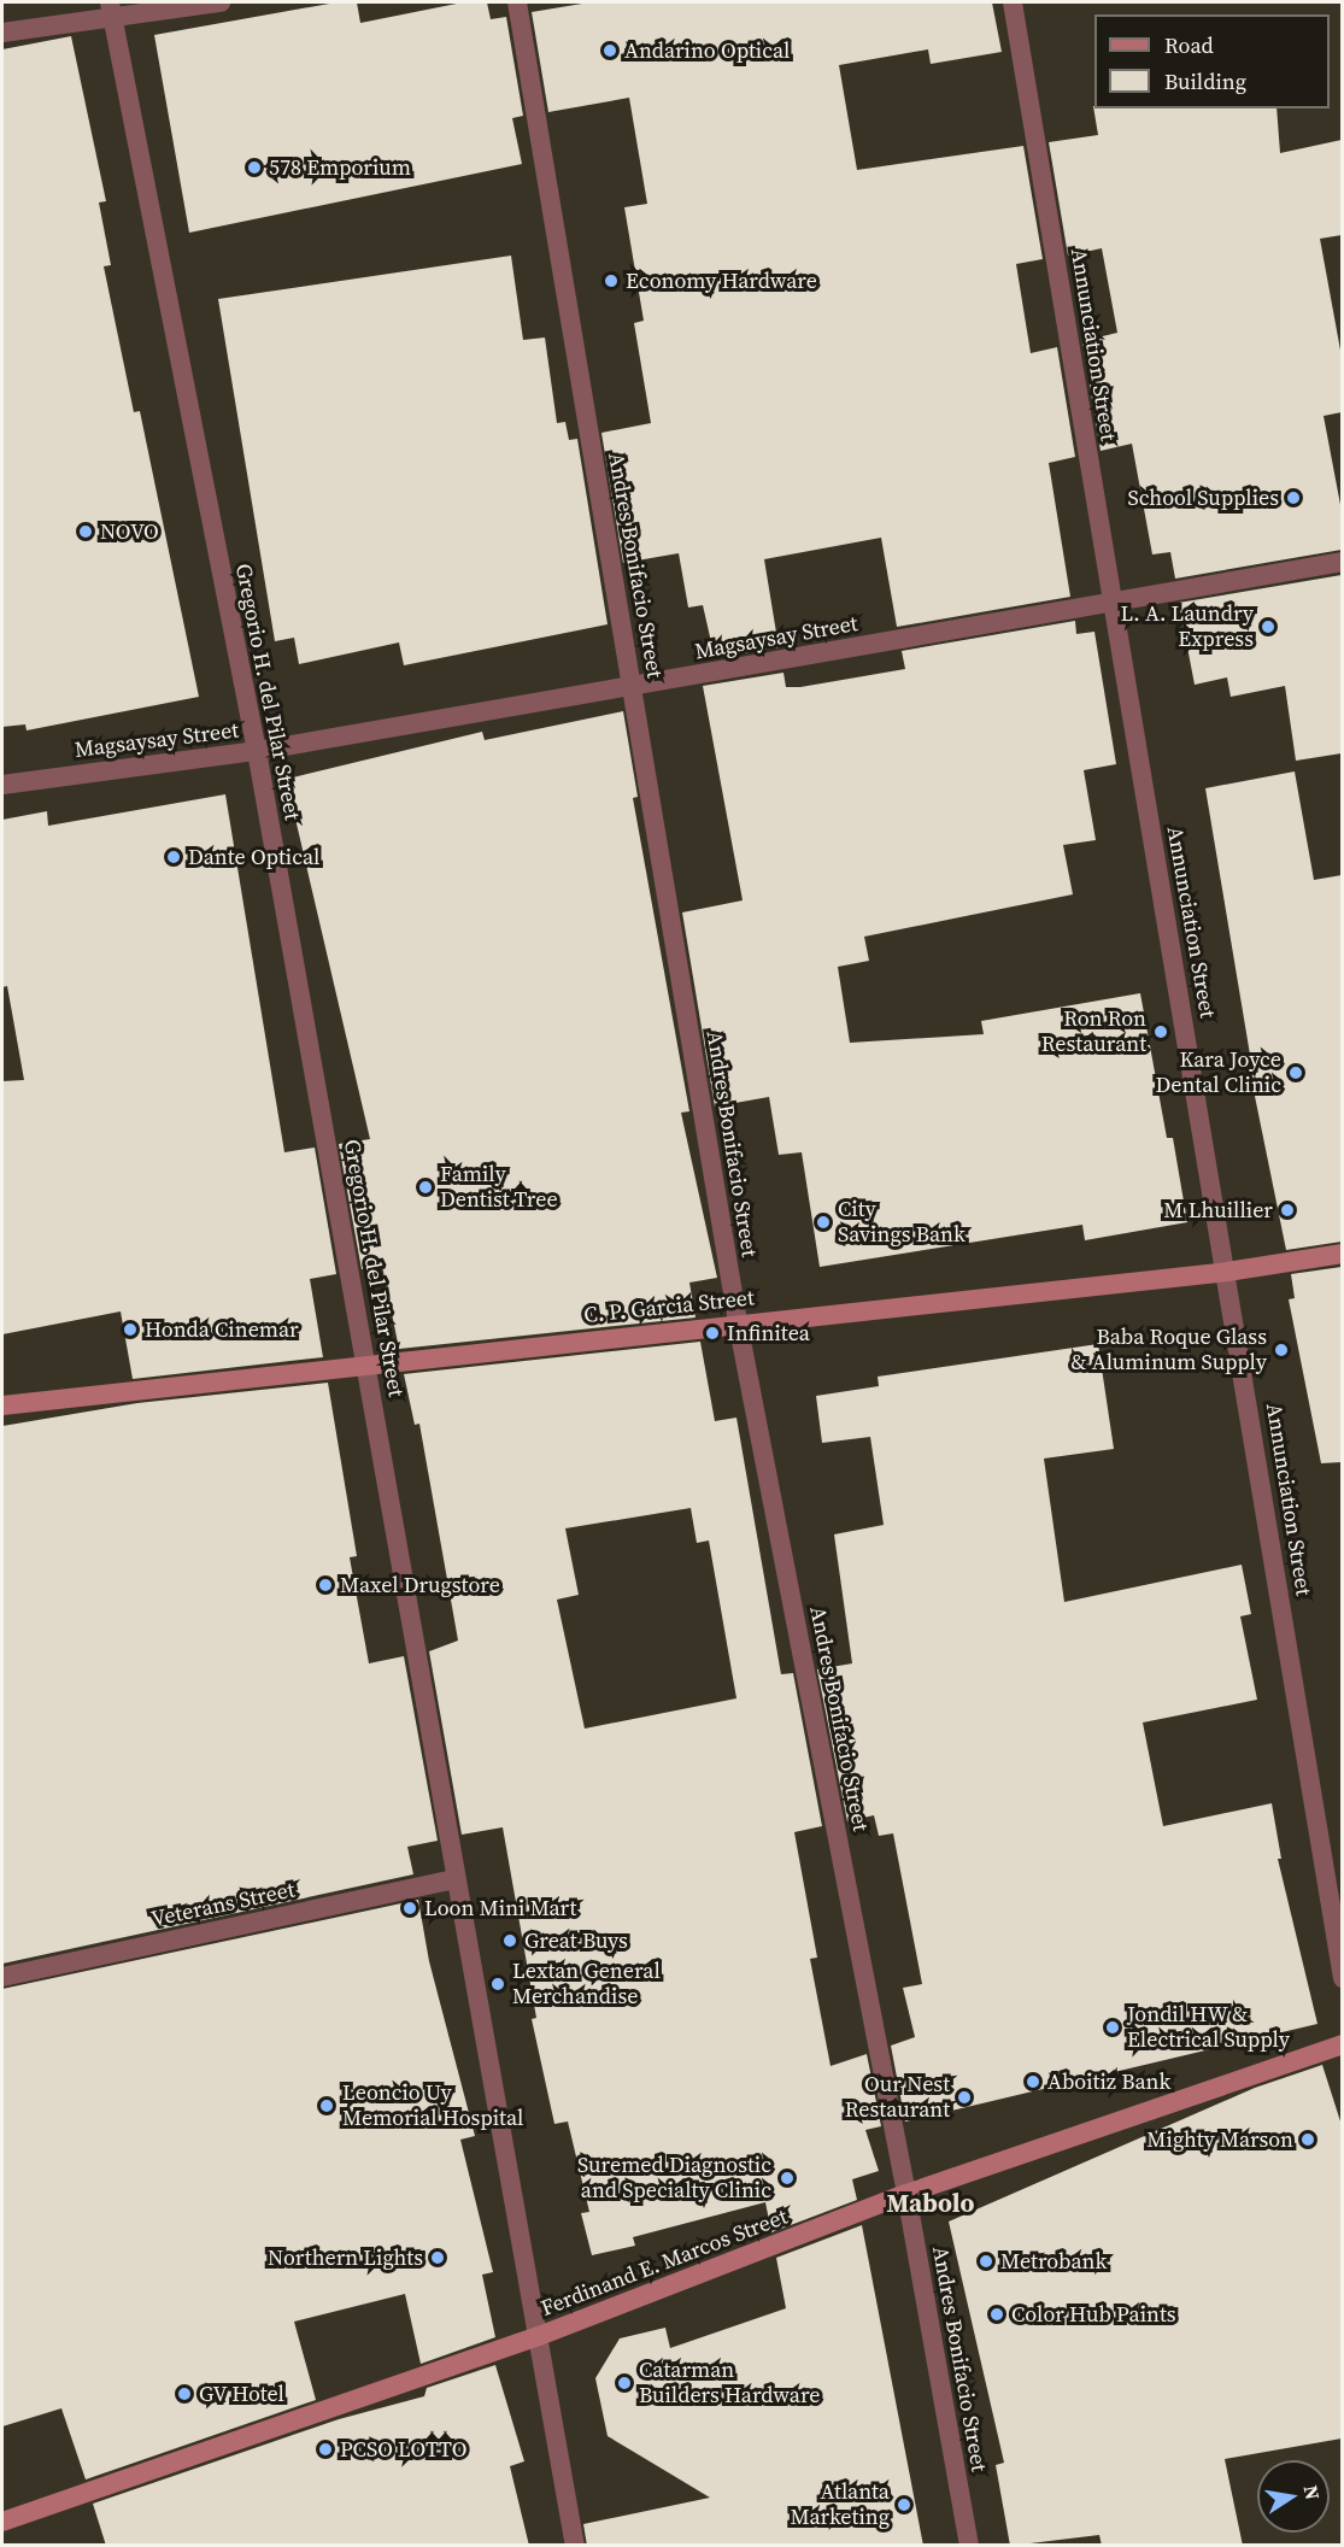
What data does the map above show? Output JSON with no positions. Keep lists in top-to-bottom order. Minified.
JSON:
{"streets":{"main road":["C. P. Garcia Street","Ferdinand E. Marcos Street"],"street":["Annunciation Street","Andres Bonifacio Street","Magsaysay Street","Gregorio H. del Pilar Street","Veterans Street"]},"crossings":[["Annunciation Street","Magsaysay Street"],["Annunciation Street","C. P. Garcia Street"],["Andres Bonifacio Street","Magsaysay Street"],["Andres Bonifacio Street","C. P. Garcia Street"],["Andres Bonifacio Street","Ferdinand E. Marcos Street"],["Magsaysay Street","Gregorio H. del Pilar Street"],["Gregorio H. del Pilar Street","C. P. Garcia Street"],["Gregorio H. del Pilar Street","Veterans Street"],["Gregorio H. del Pilar Street","Ferdinand E. Marcos Street"]],"districts":["Mabolo"],"places":["Andarino Optical","578 Emporium","Economy Hardware","School Supplies","NOVO","L. A. Laundry Express","Dante Optical","Ron Ron Restaurant","Kara Joyce Dental Clinic","Family Dentist Tree","M Lhuillier","City Savings Bank","Honda Cinemar","Infinitea","Baba Roque Glass & Aluminum Supply","Maxel Drugstore","Loon Mini Mart","Great Buys","Lextan General Merchandise","Jondil HW & Electrical Supply","Aboitiz Bank","Our Nest Restaurant","Leoncio Uy Memorial Hospital","Mighty Marson","Suremed Diagnostic and Specialty Clinic","Northern Lights","Metrobank","Color Hub Paints","Catarman Builders Hardware","GV Hotel","PCSO LOTTO","Atlanta Marketing"],"legend":["Road","Building"],"north":"right"}
